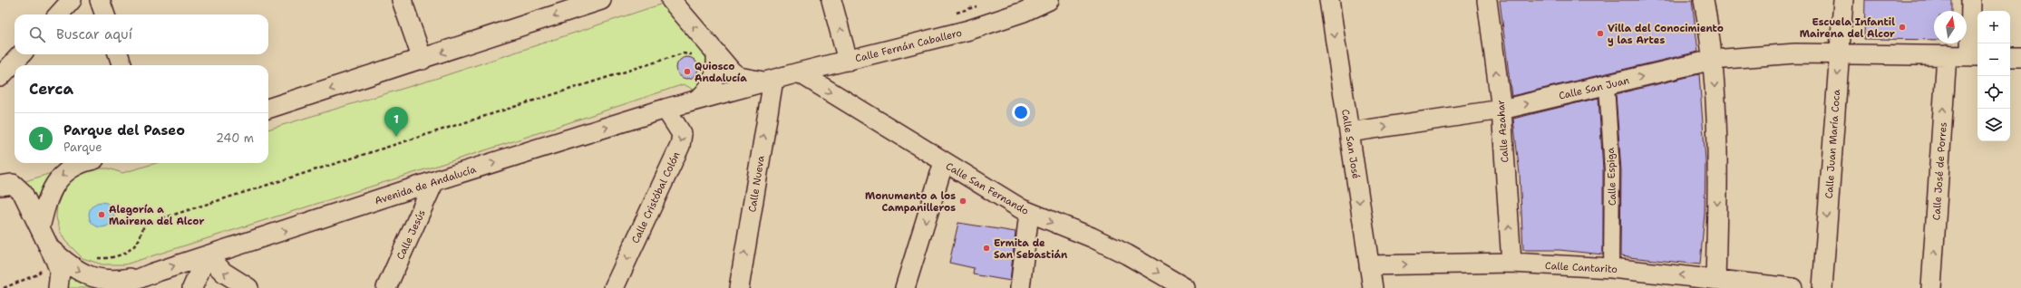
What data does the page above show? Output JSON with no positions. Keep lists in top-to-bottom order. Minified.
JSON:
{"streets":{"street":["Calle Fernán Caballero","Calle San Juan","Calle Azahar","Calle San José","Calle Juan María Coca","Calle José de Porres","Calle Espiga","Calle Nueva","Avenida de Andalucía","Calle San Fernando","Calle Cristóbal Colón","Calle Jesús","Calle Cantarito"]},"crossings":[["Calle Fernán Caballero","Calle Nueva"],["Calle Fernán Caballero","Avenida de Andalucía"],["Calle Fernán Caballero","Calle San Fernando"],["Calle San Juan","Calle Azahar"],["Calle San Juan","Calle San José"],["Calle San Juan","Calle Juan María Coca"],["Calle San Juan","Calle José de Porres"],["Calle San Juan","Calle Espiga"],["Calle Azahar","Calle Cantarito"],["Calle San José","Calle Cantarito"],["Calle Espiga","Calle Cantarito"],["Calle Nueva","Avenida de Andalucía"],["Avenida de Andalucía","Calle Cristóbal Colón"],["Avenida de Andalucía","Calle Jesús"]],"one_way":["Calle San Juan","Calle Azahar","Calle San José","Calle José de Porres","Calle San Fernando","Calle Cristóbal Colón"],"places":["Escuela Infantil Mairena del Alcor","Villa del Conocimiento y las Artes","Quiosco Andalucía","Monumento a los Campanilleros","Alegoría a Mairena del Alcor","Ermita de San Sebastián"],"north":"top","page":{"map_buttons":["+","−"],"search":"Buscar aquí","heading":"Cerca","pins":"1","list":[{"mark":"1","name":"Parque del Paseo","note":"Parque","value":"240 m"}]}}
